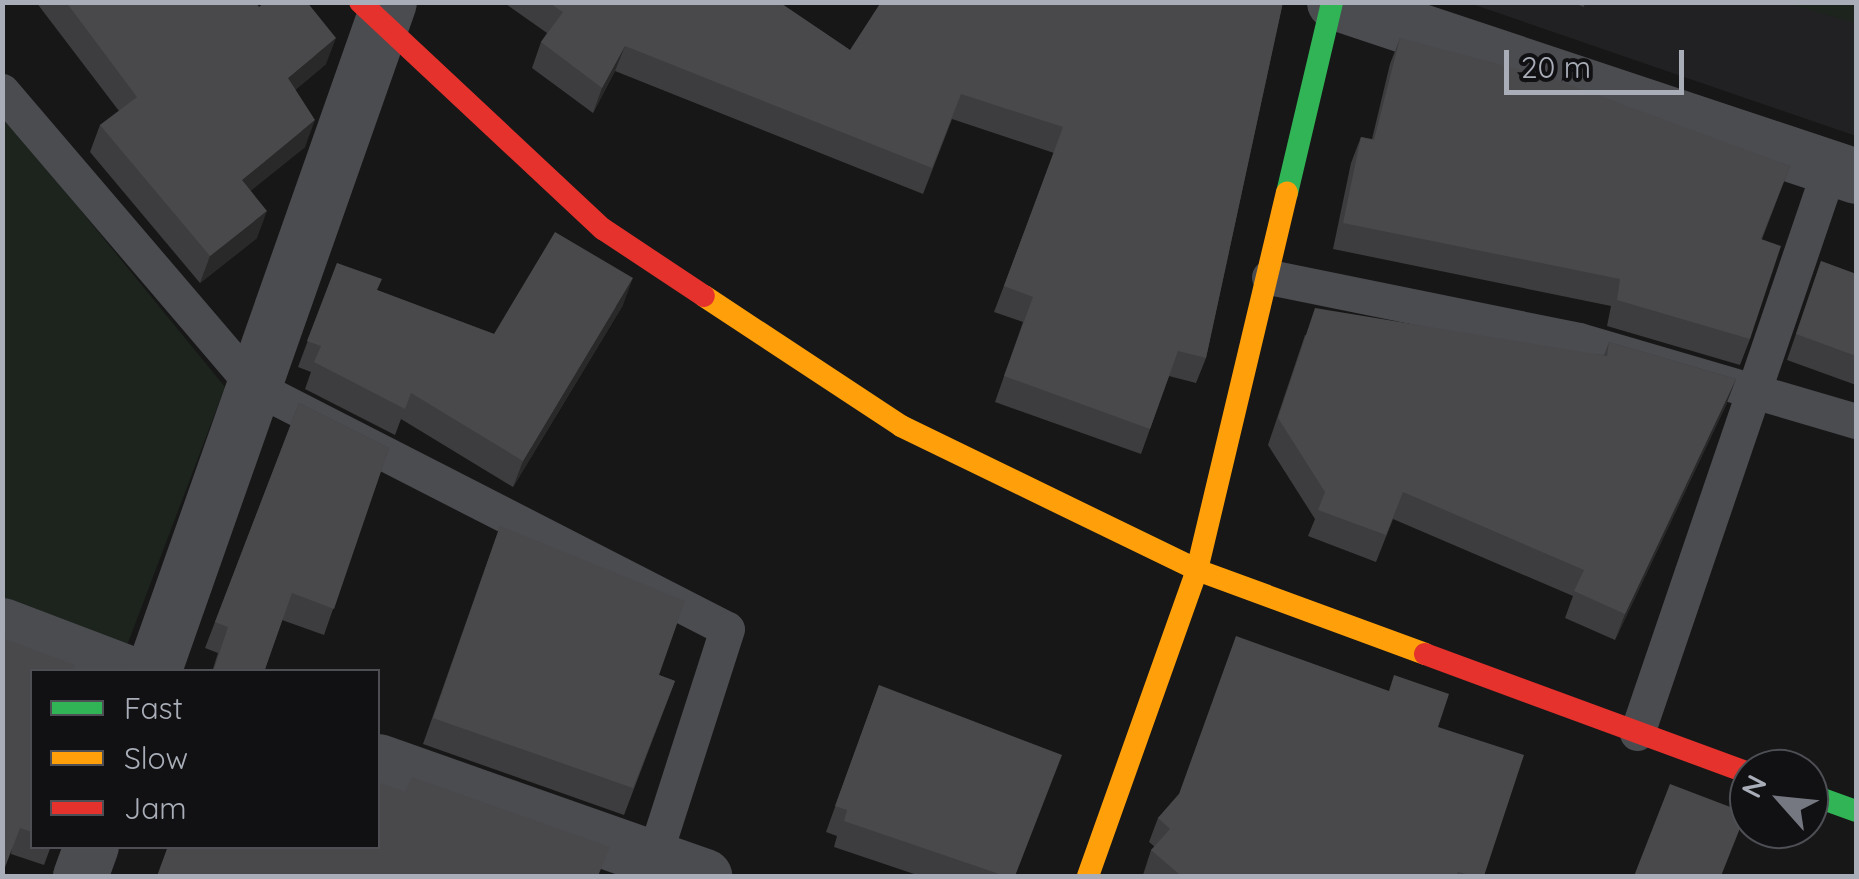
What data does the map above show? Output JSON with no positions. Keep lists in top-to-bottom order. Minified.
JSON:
{"legend":["Fast","Slow","Jam"],"scale_bar":"20 m","north":"top left"}
